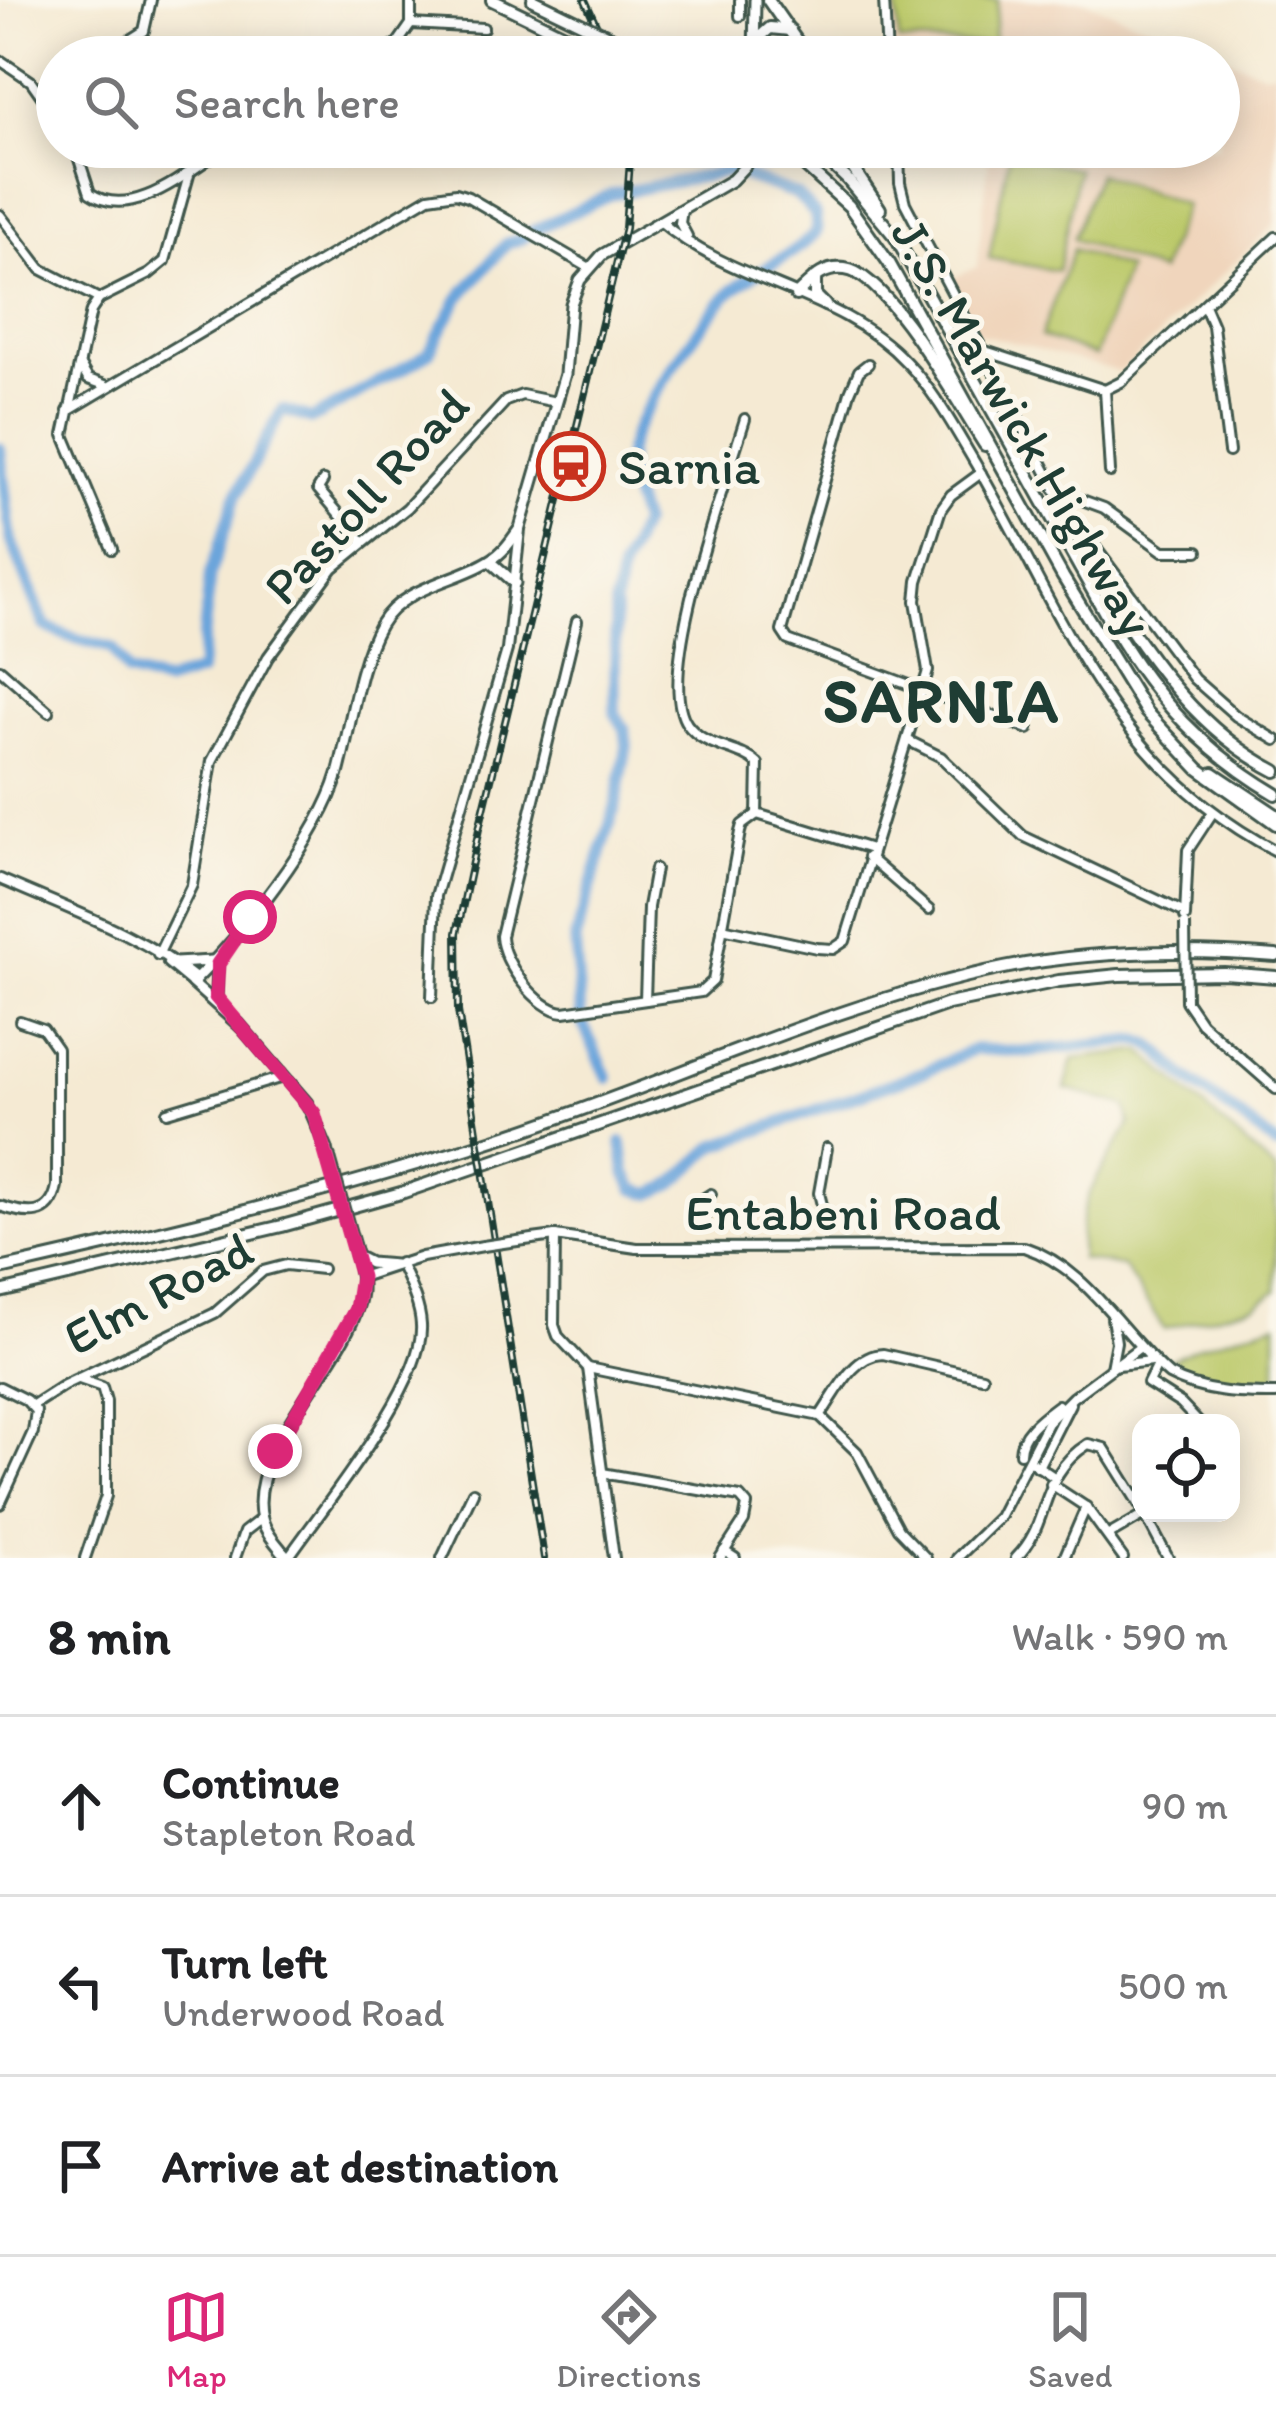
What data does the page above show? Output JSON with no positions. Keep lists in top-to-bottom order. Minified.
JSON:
{"streets":{"highway":["J.S. Marwick Highway"],"street":["Pastoll Road","Entabeni Road","Elm Road"]},"districts":["SARNIA"],"places":{"station":["Sarnia"]},"page":{"search":"Search here","heading":["8 min","Walk · 590 m"],"list":[["Continue","Stapleton Road","90 m"],["Turn left","Underwood Road","500 m"],"Arrive at destination"],"nav":["Map","Directions","Saved"]}}
